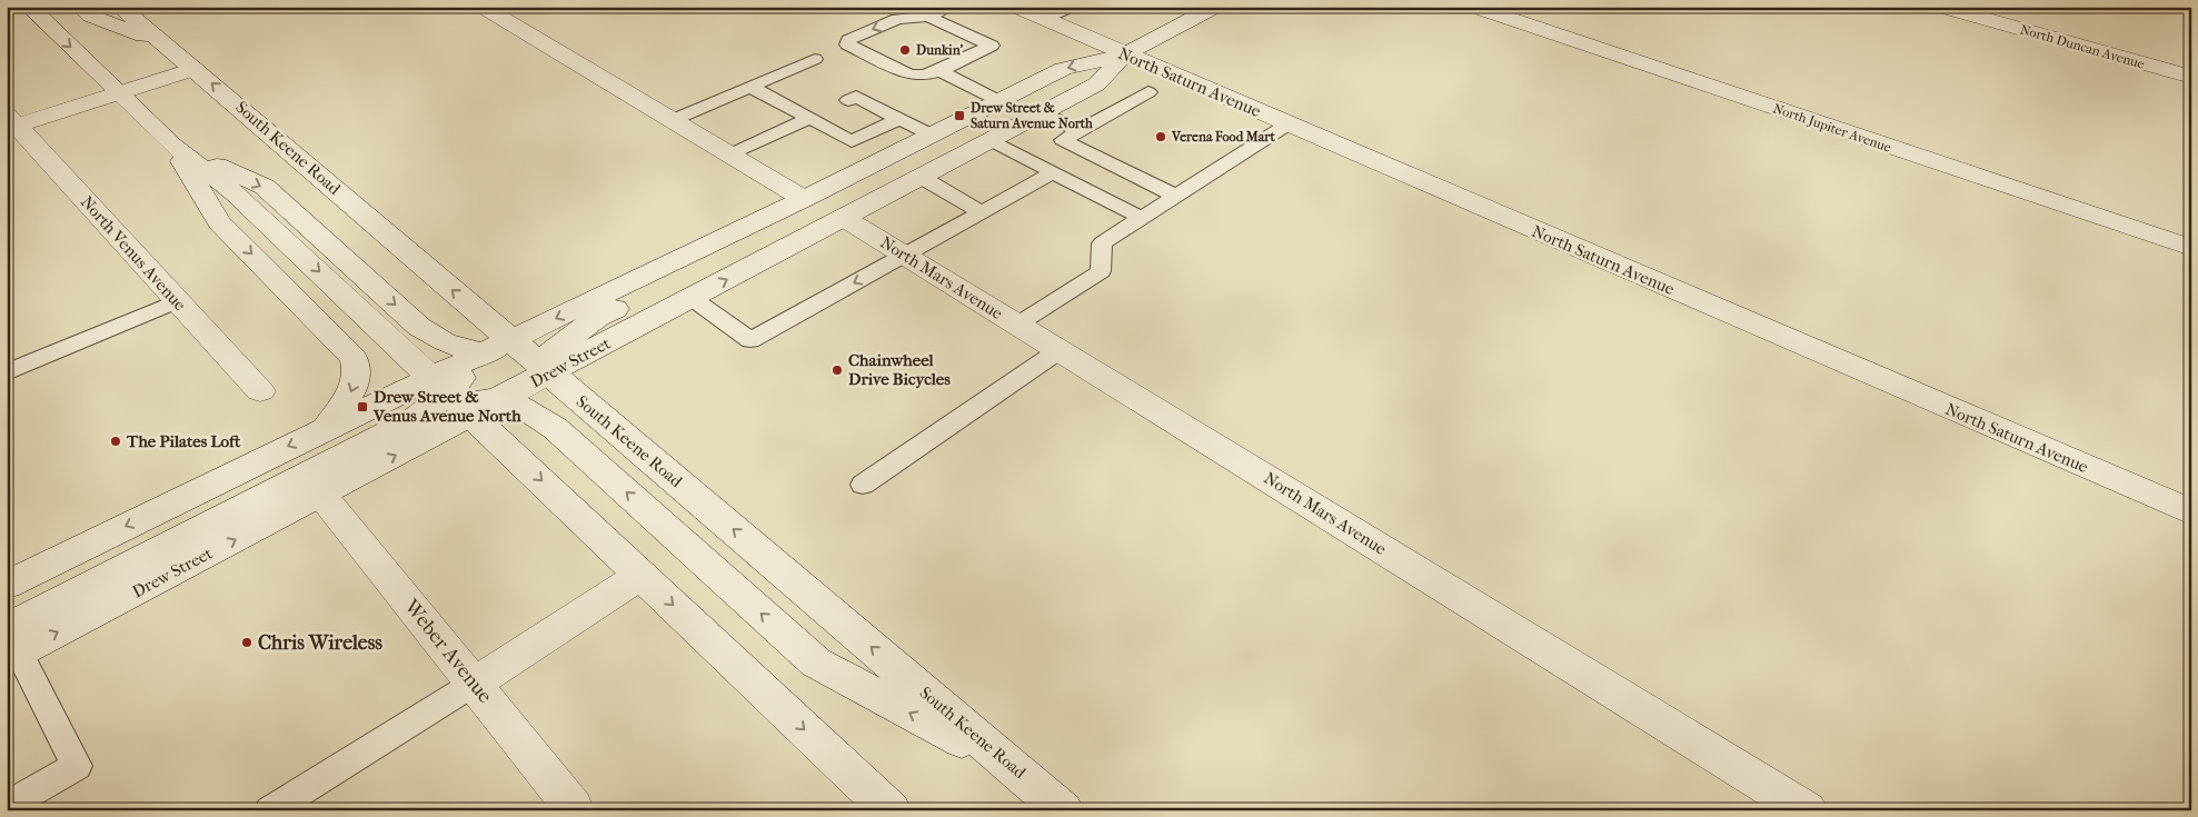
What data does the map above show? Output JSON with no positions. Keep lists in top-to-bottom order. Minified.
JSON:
{"streets":{"main road":["North Duncan Avenue","North Saturn Avenue","North Jupiter Avenue","South Keene Road","North Venus Avenue","North Mars Avenue","Drew Street","Weber Avenue"]},"crossings":[["North Saturn Avenue","Drew Street"],["South Keene Road","Drew Street"],["North Mars Avenue","Drew Street"],["Drew Street","Weber Avenue"]],"places":{"other":["Dunkin'","Verena Food Mart","Chainwheel Drive Bicycles","The Pilates Loft","Chris Wireless"],"transit":["Drew Street & Saturn Avenue North","Drew Street & Venus Avenue North"]}}
